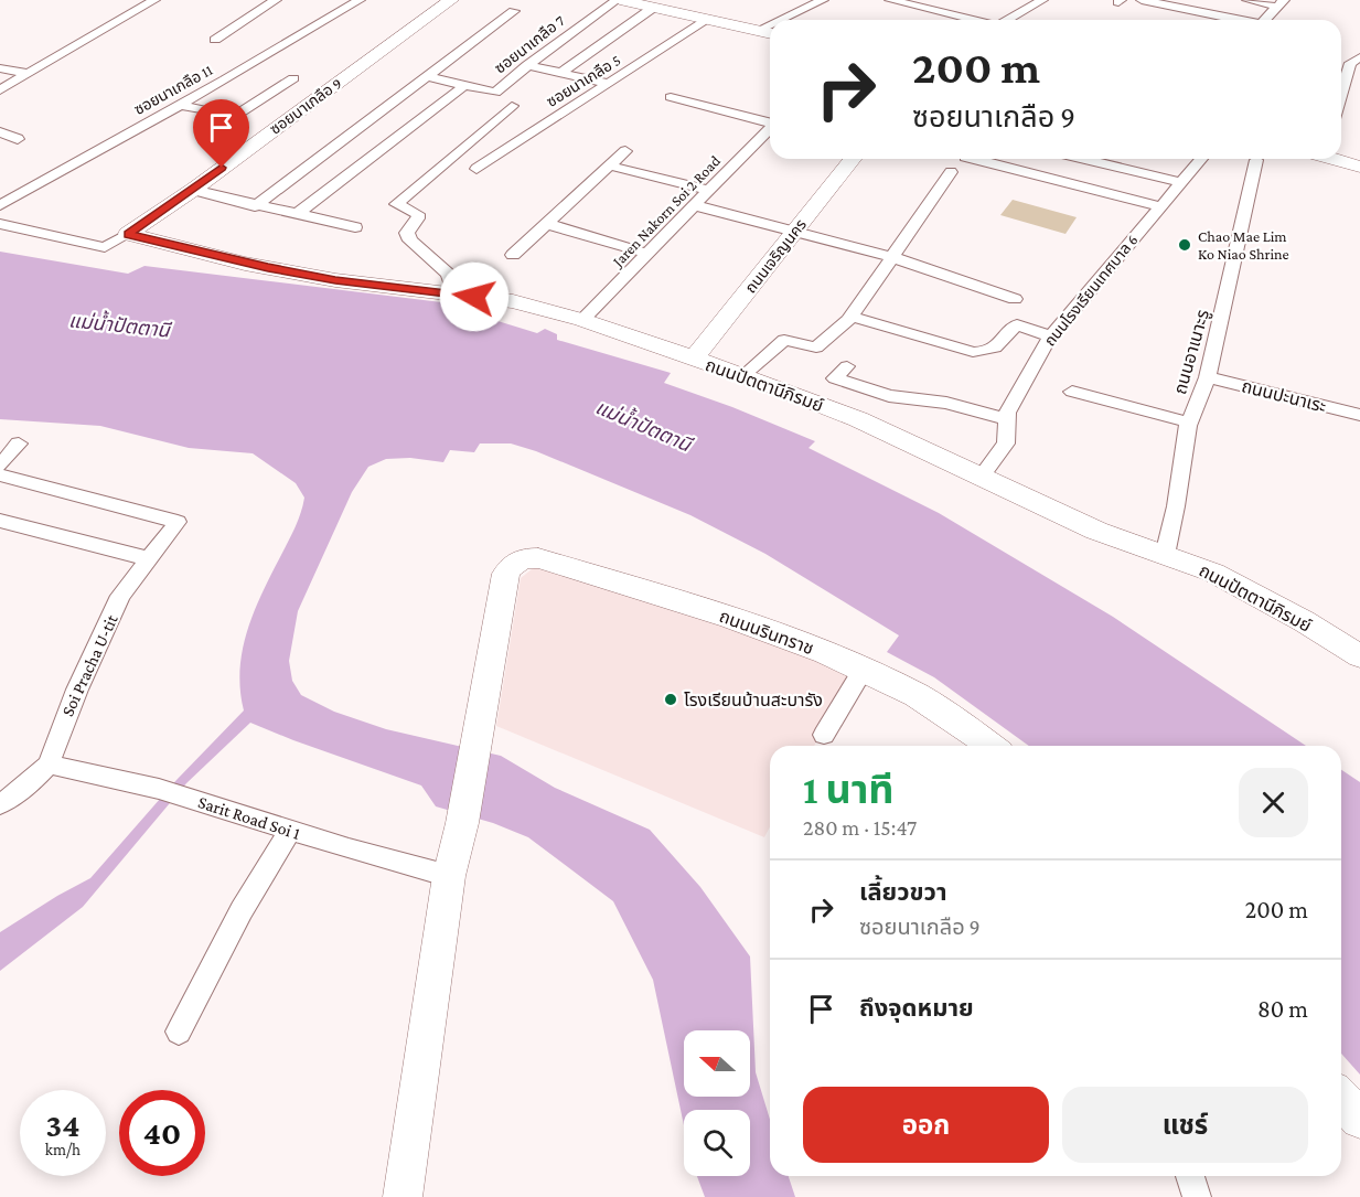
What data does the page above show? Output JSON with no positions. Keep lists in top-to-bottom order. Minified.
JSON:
{"streets":{"street":["ซอยนาเกลือ 7","ซอยนาเกลือ 5","ซอยนาเกลือ 11","ซอยนาเกลือ 9","Jaren Nakorn Soi 2 Road","ถนนเจริญนคร","ถนนโรงเรียนเทศบาล 6","ถนนอาเนาะรู","ถนนปัตตานีภิรมย์","ถนนปะนาเระ","ถนนนรินทราช","Soi Pracha U-tit","Sarit Road Soi 1"]},"crossings":[["ซอยนาเกลือ 9","ถนนปัตตานีภิรมย์"],["Jaren Nakorn Soi 2 Road","ถนนปัตตานีภิรมย์"],["ถนนเจริญนคร","ถนนปัตตานีภิรมย์"],["ถนนโรงเรียนเทศบาล 6","ถนนปัตตานีภิรมย์"],["ถนนอาเนาะรู","ถนนปัตตานีภิรมย์"],["ถนนอาเนาะรู","ถนนปะนาเระ"],["ถนนนรินทราช","Sarit Road Soi 1"],["Soi Pracha U-tit","Sarit Road Soi 1"]],"water":["แม่น้ำปัตตานี"],"places":["Chao Mae Lim Ko Niao Shrine","โรงเรียนบ้านสะบารัง"],"north":"left","page":{"turn":["200 m","ซอยนาเกลือ 9"],"heading":["1 นาที","280 m · 15:47"],"list":[{"name":"เลี้ยวขวา","note":"ซอยนาเกลือ 9","value":"200 m"},{"name":"ถึงจุดหมาย","value":"80 m"}],"buttons":["ออก","แชร์"],"speed":"34 km/h","limit":"40"}}
